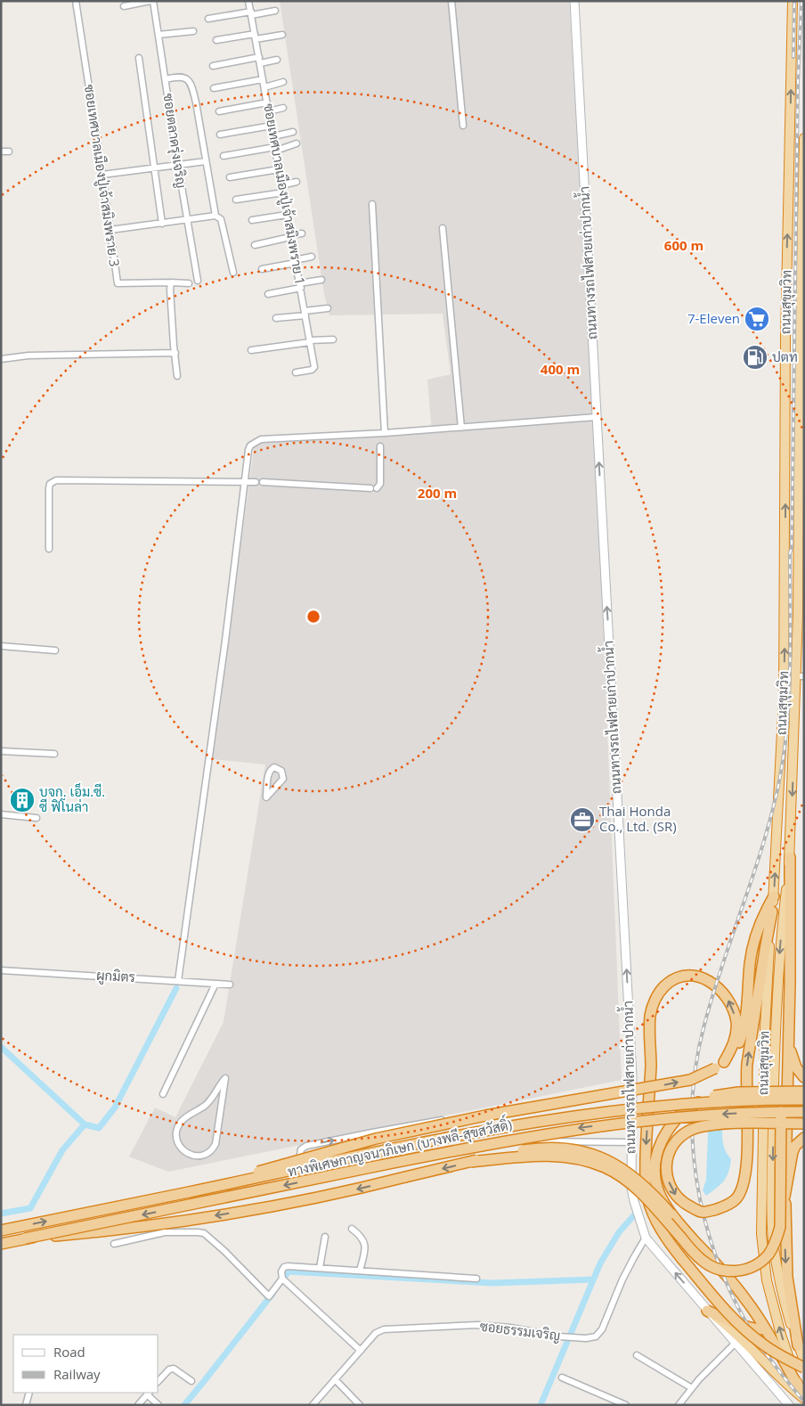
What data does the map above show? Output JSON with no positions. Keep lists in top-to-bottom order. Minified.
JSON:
{"streets":{"highway":["ถนนสุขุมวิท","ทางพิเศษกาญจนาภิเษก (บางพลี-สุขสวัสดิ์)"],"main road":["ถนนทางรถไฟสายเก่าปากน้ำ"],"street":["ซอยตลาดรุ่งเจริญ","ซอยเทศบาลเมืองปู่เจ้าสมิงพราย 3","ซอยเทศบาลเมืองปู่เจ้าสมิงพราย 1","ผูกมิตร","ซอยธรรมเจริญ"]},"crossings":[["ถนนทางรถไฟสายเก่าปากน้ำ","ซอยธรรมเจริญ"]],"one_way":["ถนนทางรถไฟสายเก่าปากน้ำ"],"places":{"supermarket":["7-Eleven"],"fuel station":["ปตท"],"building":["บจก. เอ็ม.ซี. ซี ฟิโนล่า"],"office":["Thai Honda Co., Ltd. (SR)"]},"legend":["Road","Railway"],"rings":["600 m","400 m","200 m"]}
